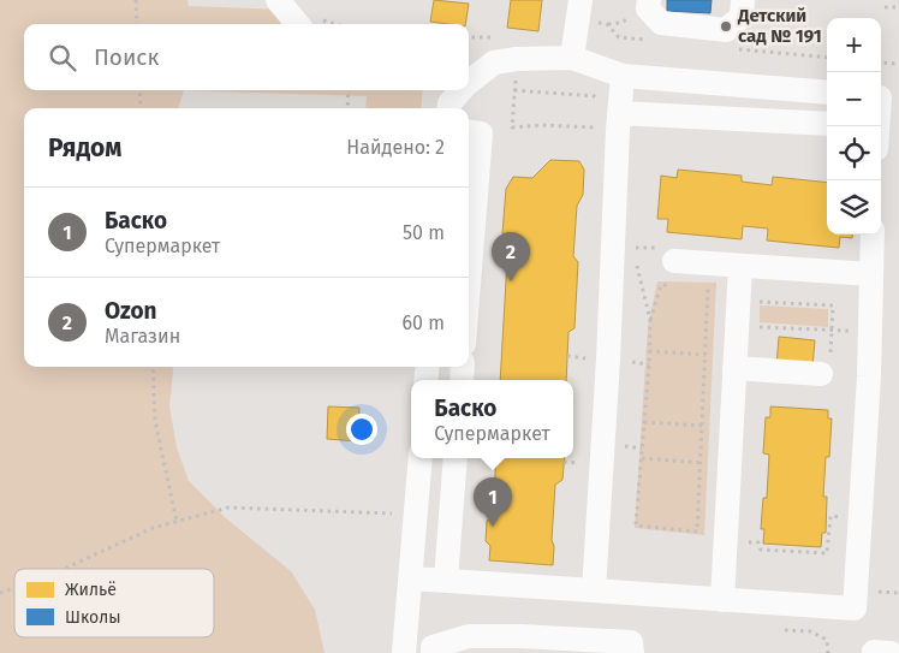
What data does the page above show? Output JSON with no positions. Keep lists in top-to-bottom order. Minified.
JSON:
{"places":["Детский сад № 191"],"legend":["Жильё","Школы"],"page":{"map_buttons":["+","−"],"search":"Поиск","heading":["Рядом","Найдено: 2"],"list":[{"mark":"1","name":"Баско","note":"Супермаркет","value":"50 m"},{"mark":"2","name":"Ozon","note":"Магазин","value":"60 m"}],"pins":["2","1"],"popup":["Баско","Супермаркет"]}}
